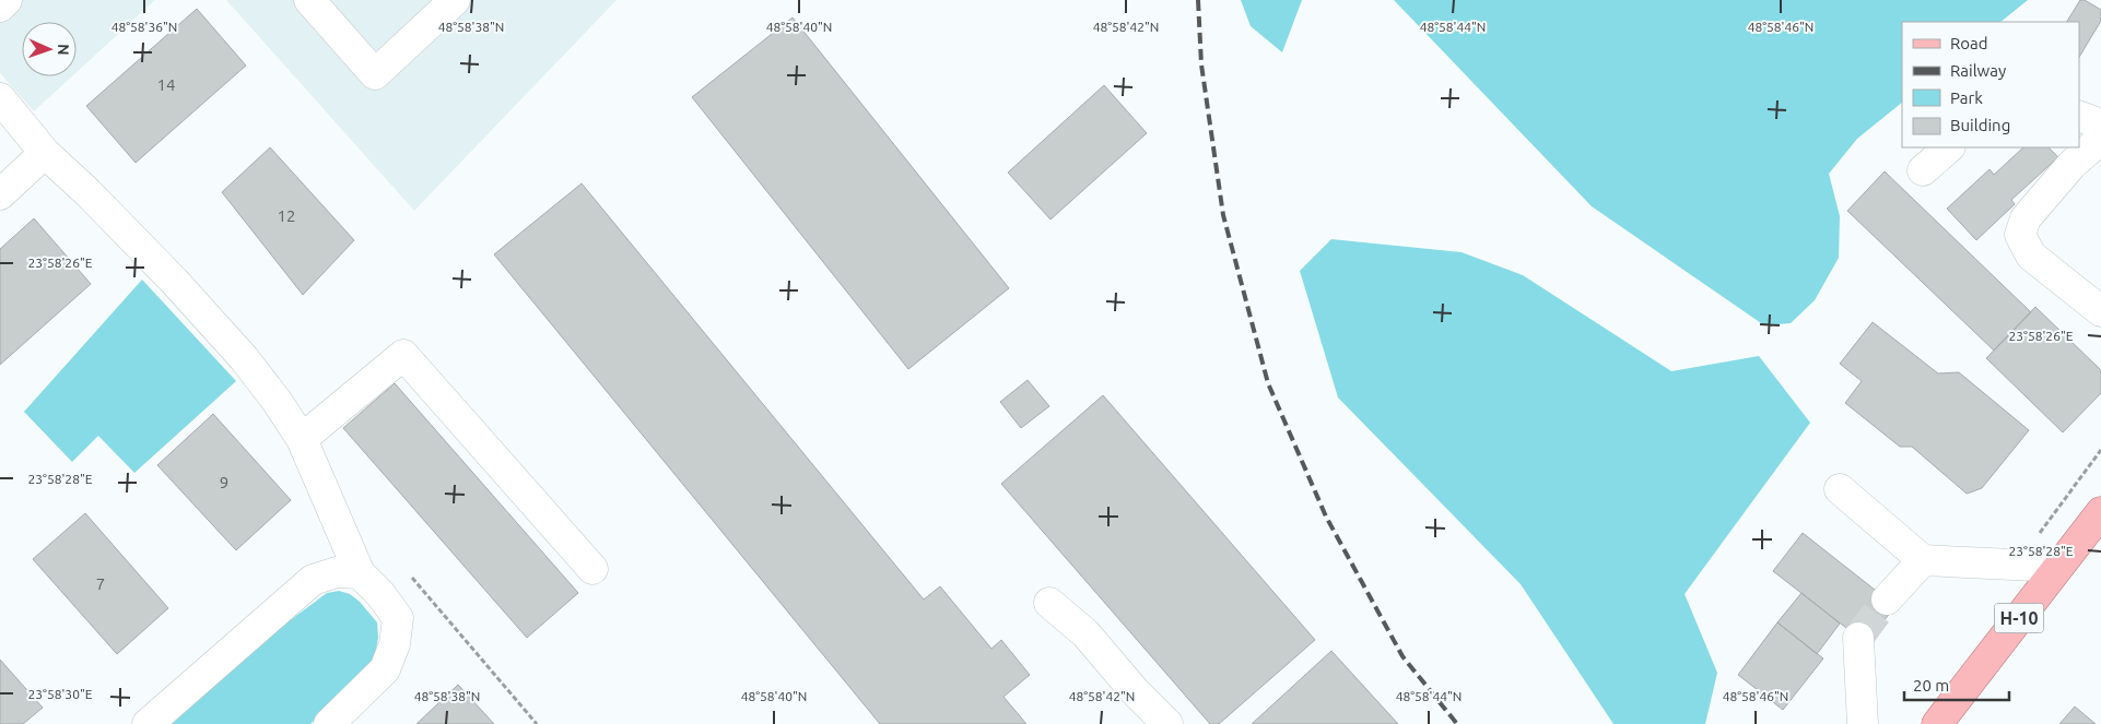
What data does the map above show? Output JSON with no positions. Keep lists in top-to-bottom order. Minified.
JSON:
{"streets":{"main road":["Н-10"]},"house_numbers":["14","12","9","7"],"legend":["Road","Railway","Park","Building"],"scale_bar":"20 m","north":"right","coordinates":["48°58'36\"N","48°58'38\"N","48°58'40\"N","48°58'42\"N","48°58'44\"N","48°58'46\"N","23°58'26\"E","23°58'28\"E","23°58'30\"E"]}
